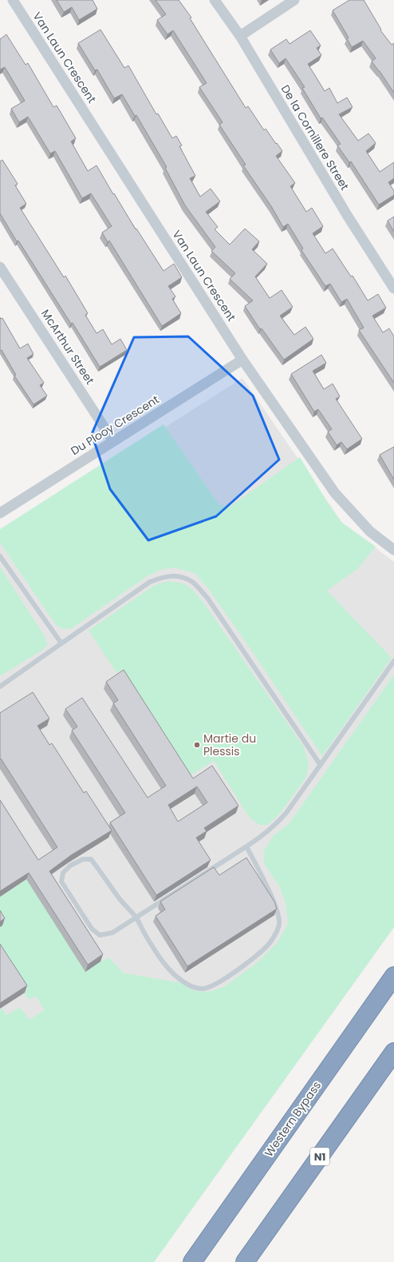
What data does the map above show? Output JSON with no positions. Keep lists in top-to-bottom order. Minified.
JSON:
{"streets":{"highway":["Western Bypass","N1"],"street":["Van Laun Crescent","De la Cornillere Street","McArthur Street","Du Plooy Crescent"]},"crossings":[["Van Laun Crescent","Du Plooy Crescent"],["McArthur Street","Du Plooy Crescent"]],"places":["Martie du Plessis"]}
